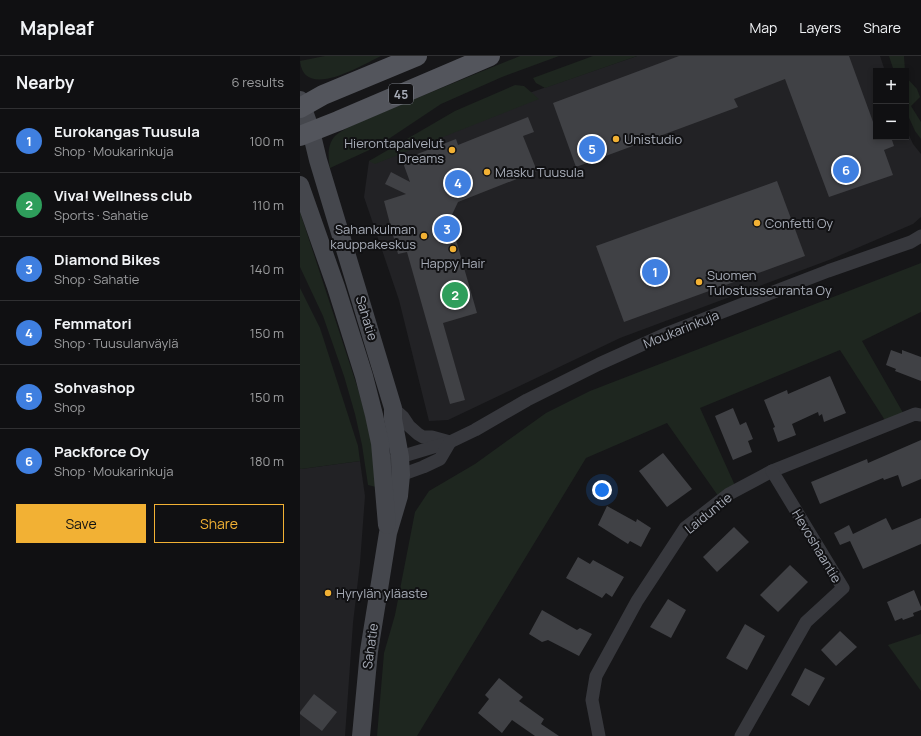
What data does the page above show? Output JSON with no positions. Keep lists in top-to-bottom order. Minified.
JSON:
{"streets":{"main road":["45"],"street":["Sahatie","Moukarinkuja","Laiduntie","Hevoshaantie"]},"crossings":[["45","Sahatie"],["Sahatie","Moukarinkuja"],["Laiduntie","Hevoshaantie"]],"places":["Unistudio","Hierontapalvelut Dreams","Masku Tuusula","Confetti Oy","Sahankulman kauppakeskus","Happy Hair","Suomen Tulostusseuranta Oy","Hyrylän yläaste"],"page":{"header":"Mapleaf","nav":["Map","Layers","Share"],"heading":["Nearby","6 results"],"map_buttons":["+","−"],"list":[{"mark":"1","name":"Eurokangas Tuusula","note":"Shop · Moukarinkuja","value":"100 m"},{"mark":"2","name":"Viva! Wellness club","note":"Sports · Sahatie","value":"110 m"},{"mark":"3","name":"Diamond Bikes","note":"Shop · Sahatie","value":"140 m"},{"mark":"4","name":"Femmatori","note":"Shop · Tuusulanväylä","value":"150 m"},{"mark":"5","name":"Sohvashop","note":"Shop","value":"150 m"},{"mark":"6","name":"Packforce Oy","note":"Shop · Moukarinkuja","value":"180 m"}],"pins":["5","6","4","3","1","2"],"buttons":["Save","Share"]}}
